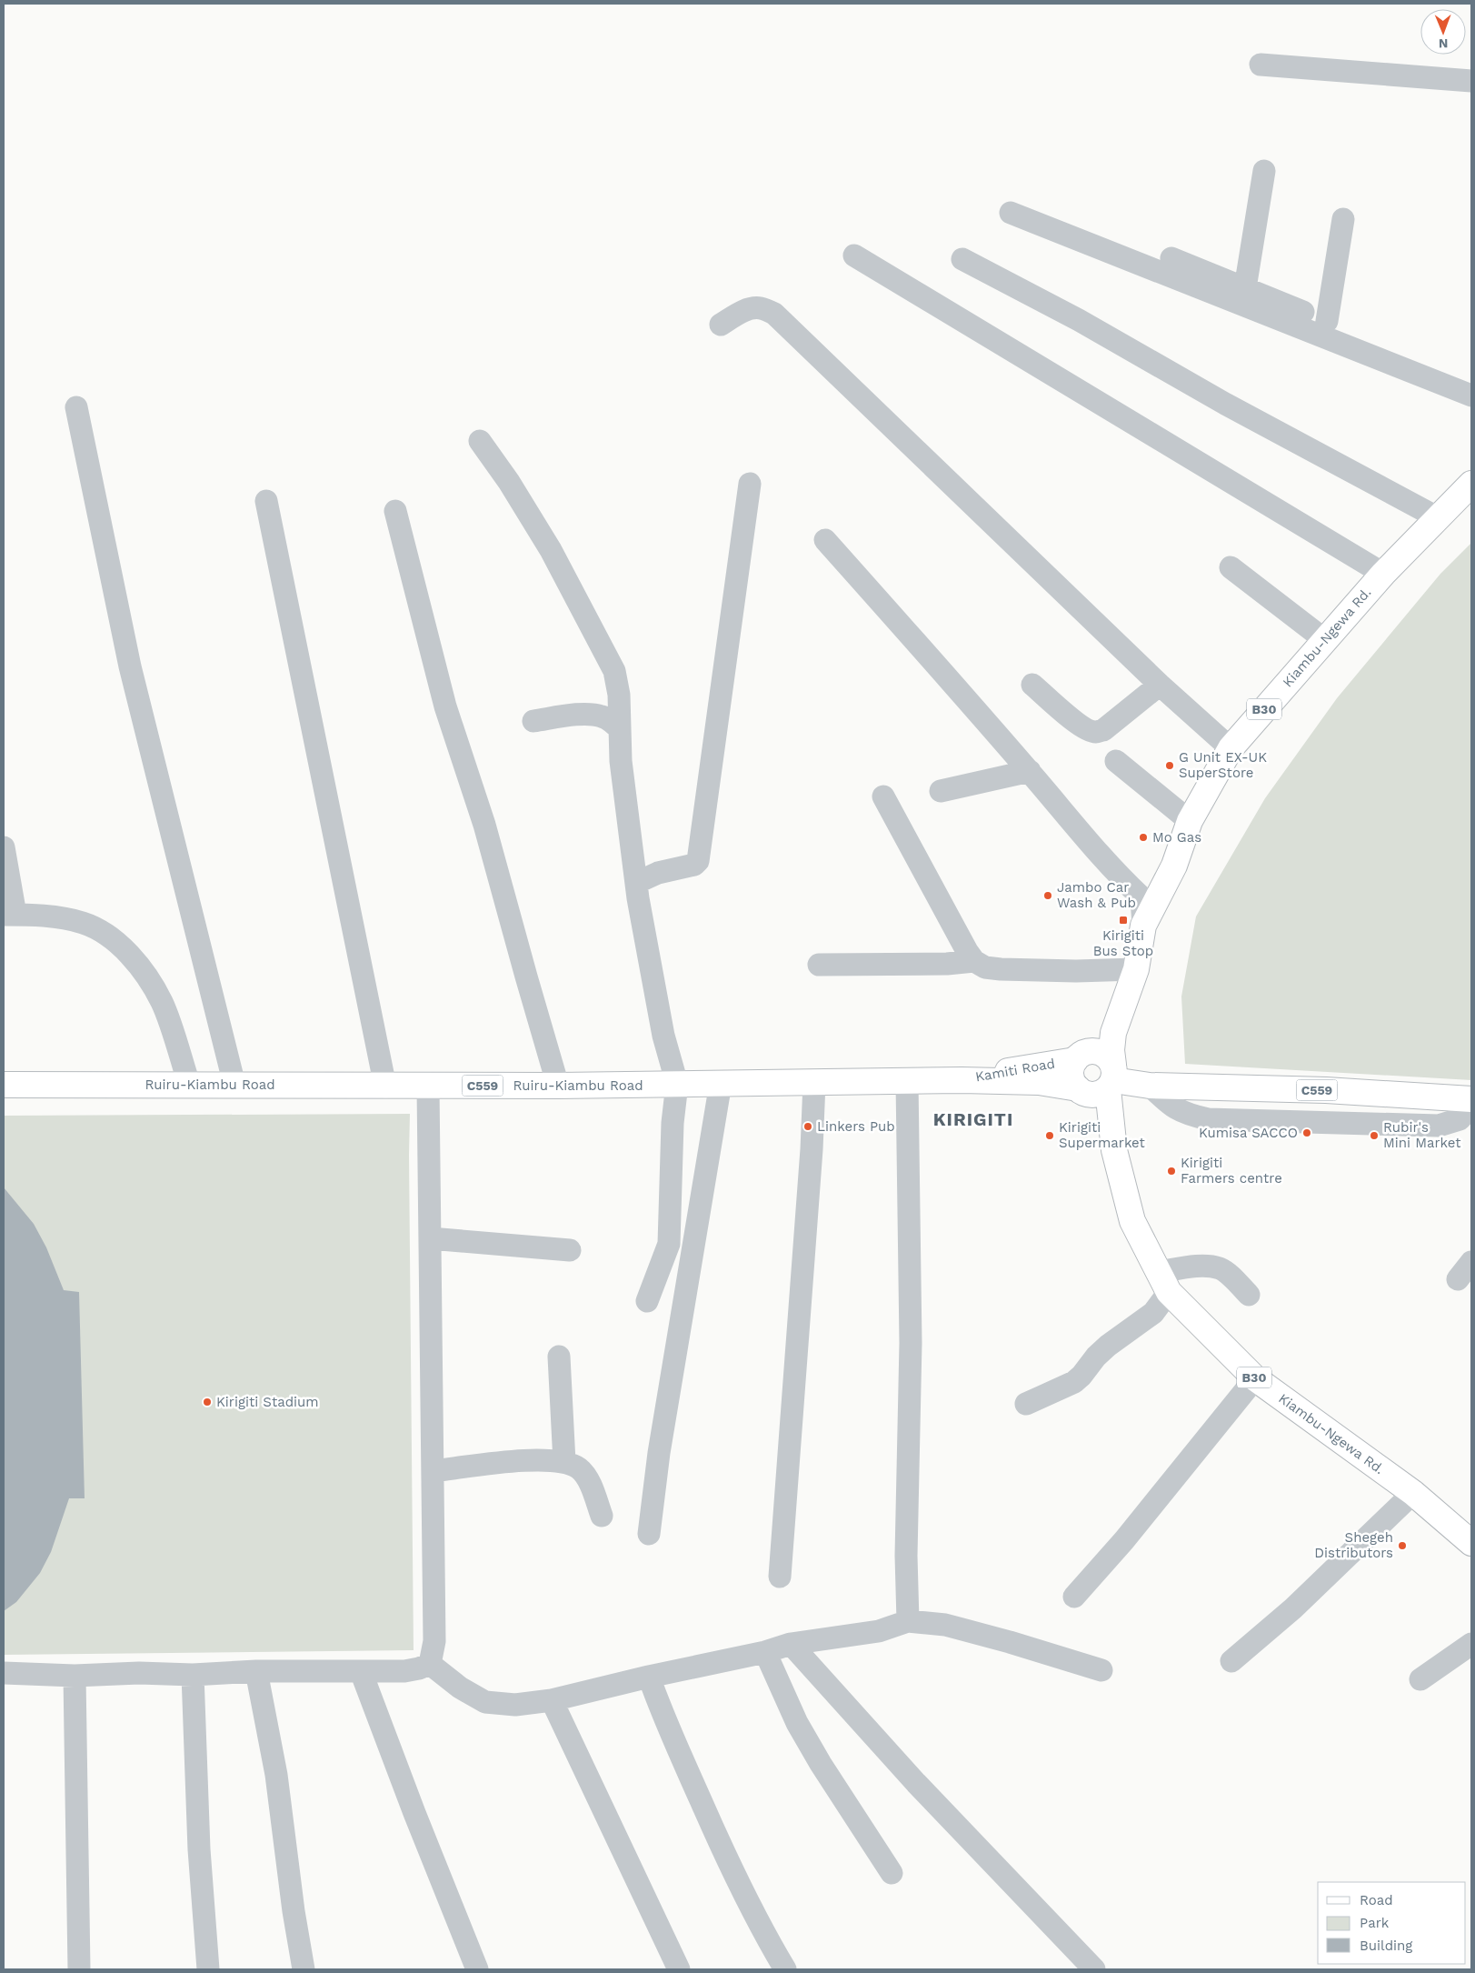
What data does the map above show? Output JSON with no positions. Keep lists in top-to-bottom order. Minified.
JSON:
{"streets":{"main road":["Kiambu-Ngewa Rd.","B30","Kamiti Road","Ruiru-Kiambu Road","C559"]},"crossings":[["Kiambu-Ngewa Rd.","B30"],["Kiambu-Ngewa Rd.","Kamiti Road"],["B30","Kamiti Road"],["Kamiti Road","Ruiru-Kiambu Road"],["Kamiti Road","C559"]],"districts":["KIRIGITI"],"places":{"other":["G Unit EX-UK SuperStore","Mo Gas","Jambo Car Wash & Pub","Linkers Pub","Kumisa SACCO","Kirigiti Supermarket","Rubir's Mini Market","Kirigiti Farmers centre","Kirigiti Stadium","Shegeh Distributors"],"transit":["Kirigiti Bus Stop"]},"legend":["Road","Park","Building"],"north":"bottom"}
